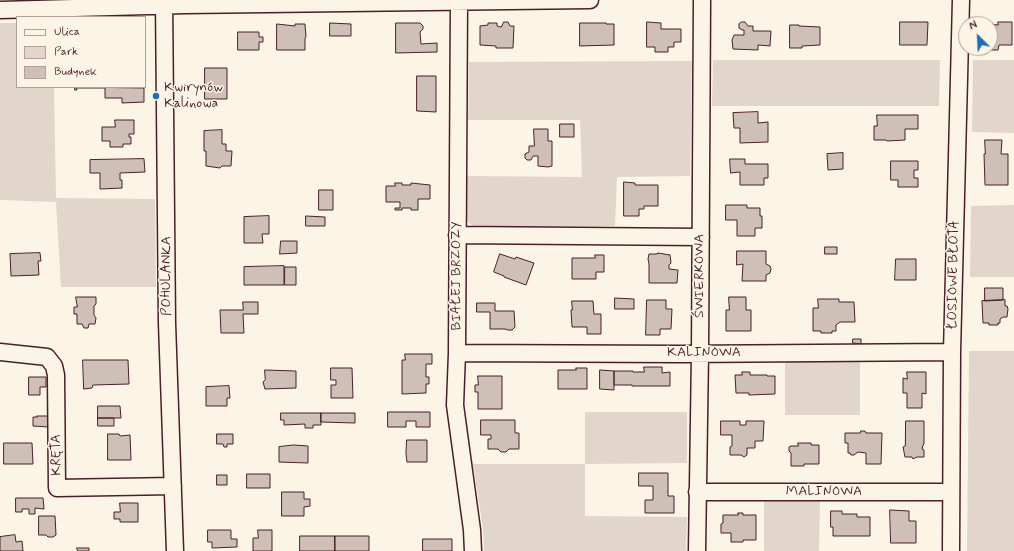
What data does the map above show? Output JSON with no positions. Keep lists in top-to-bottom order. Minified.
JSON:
{"streets":{"street":["ŁOSIOWE BŁOTA","POHULANKA","BIAŁEJ BRZOZY","ŚWIERKOWA","KALINOWA","KRĘTA","MALINOWA"]},"crossings":[["ŁOSIOWE BŁOTA","KALINOWA"],["ŁOSIOWE BŁOTA","MALINOWA"],["POHULANKA","KRĘTA"],["BIAŁEJ BRZOZY","KALINOWA"],["ŚWIERKOWA","KALINOWA"],["ŚWIERKOWA","MALINOWA"]],"places":["Kwirynów Kalinowa"],"legend":["Ulica","Park","Budynek"],"north":"top left"}
